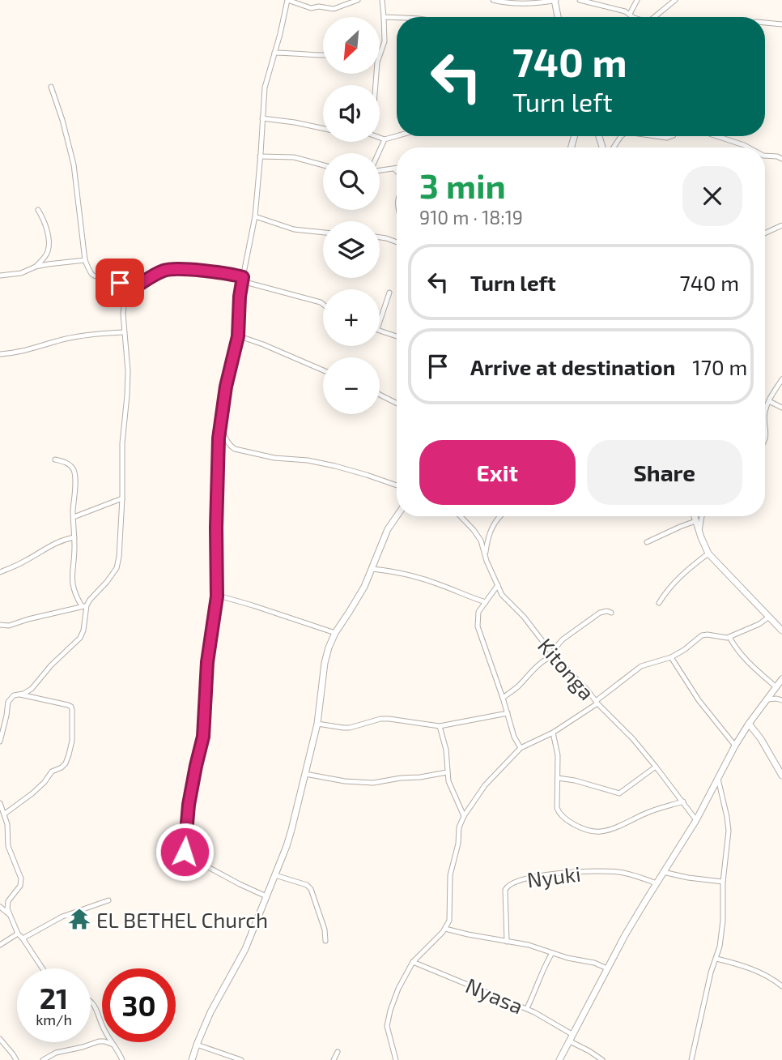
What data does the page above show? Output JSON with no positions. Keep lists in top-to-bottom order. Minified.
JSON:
{"streets":{"street":["Kitonga","Nyuki","Nyasa"]},"places":{"temple":["EL BETHEL Church"]},"north":"bottom left","page":{"map_buttons":["+","−"],"turn":["740 m","Turn left"],"heading":["3 min","910 m · 18:19"],"list":[{"name":"Turn left","value":"740 m"},{"name":"Arrive at destination","value":"170 m"}],"buttons":["Exit","Share"],"speed":"21 km/h","limit":"30"}}
